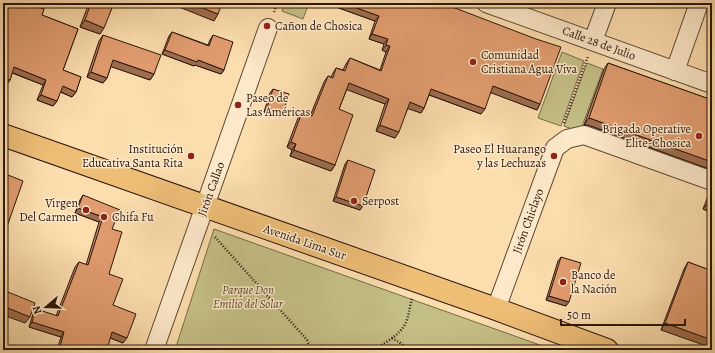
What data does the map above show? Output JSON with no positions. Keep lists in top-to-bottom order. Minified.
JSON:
{"streets":{"highway":["Avenida Lima Sur"],"street":["Calle 28 de Julio","Jirón Callao","Jirón Chiclayo"]},"crossings":[["Jirón Callao","Avenida Lima Sur"],["Jirón Chiclayo","Avenida Lima Sur"]],"parks":["Parque Don Emilio del Solar"],"places":["Cañon de Chosica","Comunidad Cristiana Agua Viva","Paseo de Las Américas","Brigada Operative Elite-Chosica","Institución Educativa Santa Rita","Paseo El Huarango y las Lechuzas","Serpost","Virgen Del Carmen","Chifa Fu","Banco de la Nación"],"scale_bar":"50 m","north":"left"}
